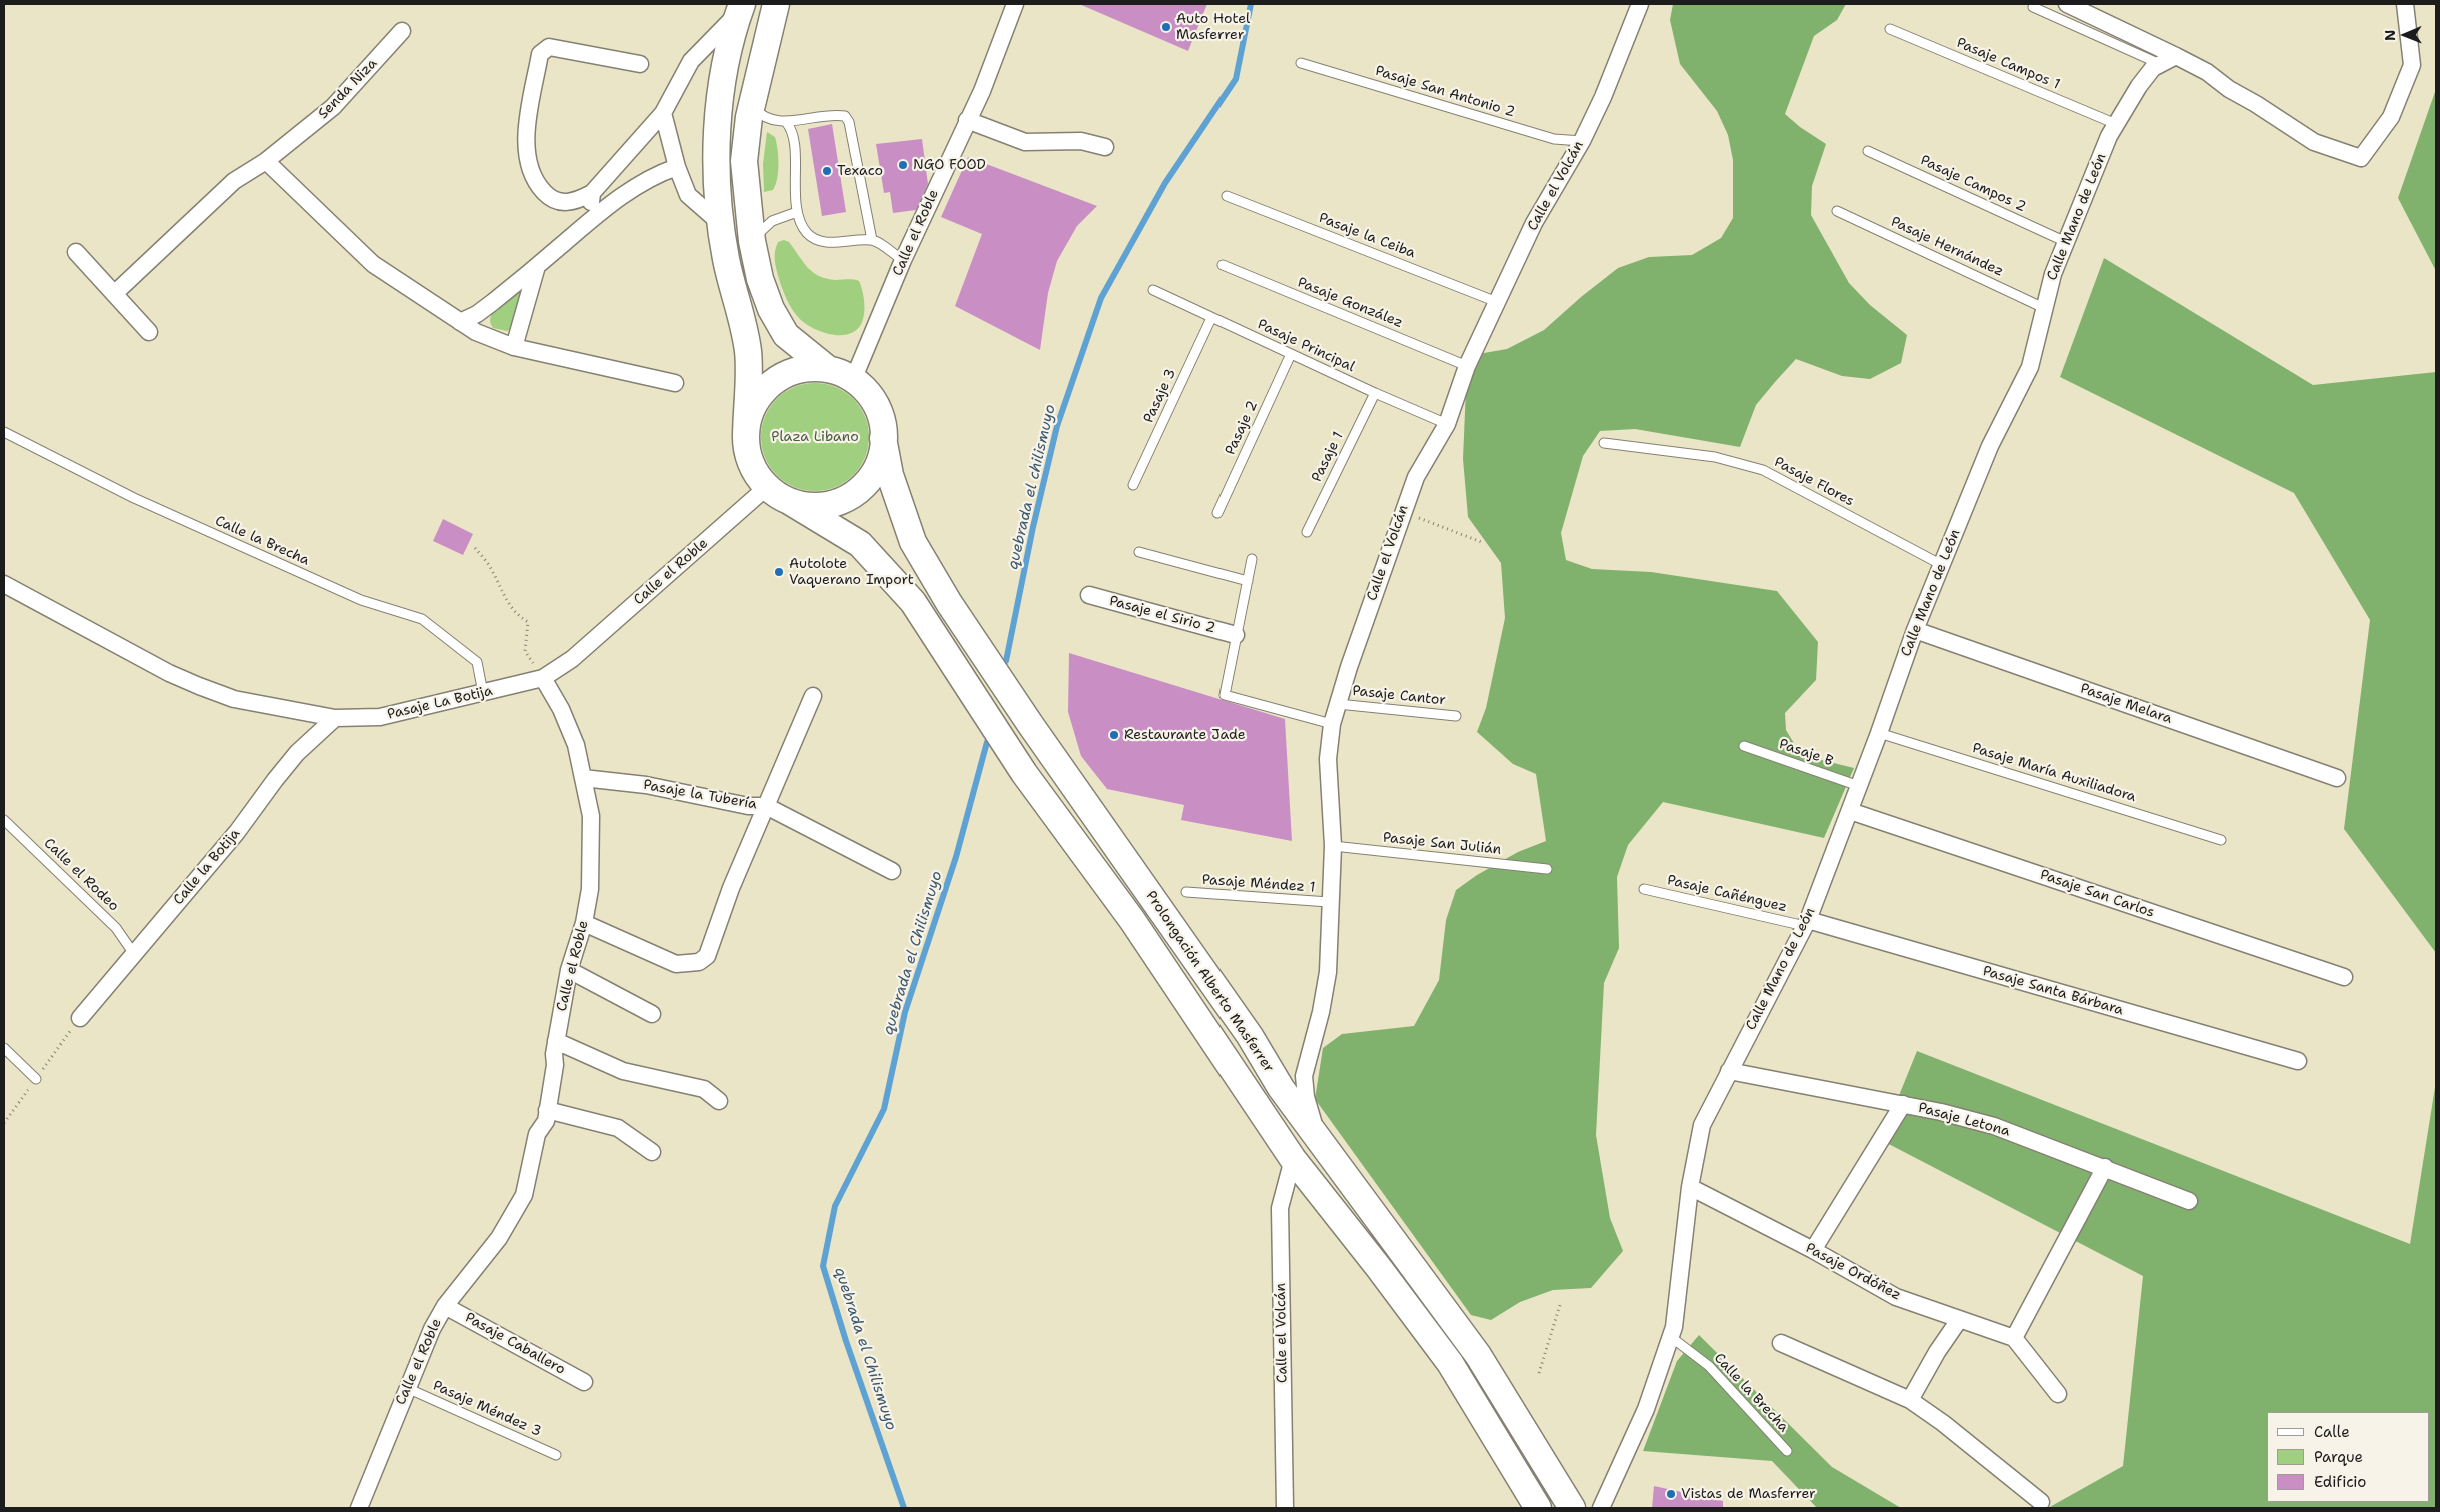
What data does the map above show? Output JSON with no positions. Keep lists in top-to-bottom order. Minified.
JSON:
{"streets":{"main road":["Prolongación Alberto Masferrer"],"street":["Senda Niza","Calle el Volcán","Calle Mano de León","Calle el Roble","Pasaje el Sirio 2","Pasaje La Botija","Pasaje Melara","Pasaje la Tubería","Calle la Botija","Pasaje San Carlos","Pasaje Santa Bárbara","Pasaje Letona","Pasaje Ordóñez","Pasaje Caballero"],"lane":["Pasaje Campos 1","Pasaje San Antonio 2","Pasaje Campos 2","Pasaje la Ceiba","Pasaje Hernández","Pasaje González","Pasaje Principal","Pasaje 3","Pasaje 2","Pasaje 1","Pasaje Flores","Calle la Brecha","Pasaje Cantor","Pasaje B","Pasaje María Auxiliadora","Pasaje San Julián","Calle el Rodeo","Pasaje Méndez 1","Pasaje Cañénguez","Pasaje Méndez 3"]},"crossings":[["Pasaje Campos 1","Calle Mano de León"],["Pasaje San Antonio 2","Calle el Volcán"],["Pasaje Campos 2","Calle Mano de León"],["Calle el Volcán","Pasaje la Ceiba"],["Calle el Volcán","Pasaje González"],["Calle el Volcán","Pasaje Principal"],["Calle el Volcán","Pasaje Cantor"],["Calle el Volcán","Pasaje San Julián"],["Calle el Volcán","Pasaje Méndez 1"],["Calle el Volcán","Prolongación Alberto Masferrer"],["Calle Mano de León","Pasaje Hernández"],["Calle Mano de León","Pasaje Flores"],["Calle Mano de León","Calle la Brecha"],["Calle Mano de León","Pasaje Melara"],["Calle Mano de León","Pasaje B"],["Calle Mano de León","Pasaje María Auxiliadora"],["Calle Mano de León","Pasaje Cañénguez"],["Calle Mano de León","Pasaje San Carlos"],["Calle Mano de León","Pasaje Santa Bárbara"],["Calle Mano de León","Pasaje Letona"],["Calle Mano de León","Pasaje Ordóñez"],["Calle el Roble","Pasaje La Botija"],["Calle el Roble","Pasaje la Tubería"],["Calle el Roble","Prolongación Alberto Masferrer"],["Calle el Roble","Pasaje Caballero"],["Calle el Roble","Pasaje Méndez 3"],["Pasaje Principal","Pasaje 3"],["Pasaje Principal","Pasaje 2"],["Pasaje Principal","Pasaje 1"],["Calle la Brecha","Pasaje La Botija"],["Pasaje La Botija","Calle la Botija"],["Calle la Botija","Calle el Rodeo"],["Pasaje Cañénguez","Pasaje Santa Bárbara"]],"water":["quebrada el chilismuyo","quebrada el Chilismuyo"],"parks":["Plaza Libano"],"places":["Auto Hotel Masferrer","NGO FOOD","Texaco","Autolote Vaquerano Import","Restaurante Jade","Vistas de Masferrer"],"legend":["Calle","Parque","Edificio"],"north":"left"}
